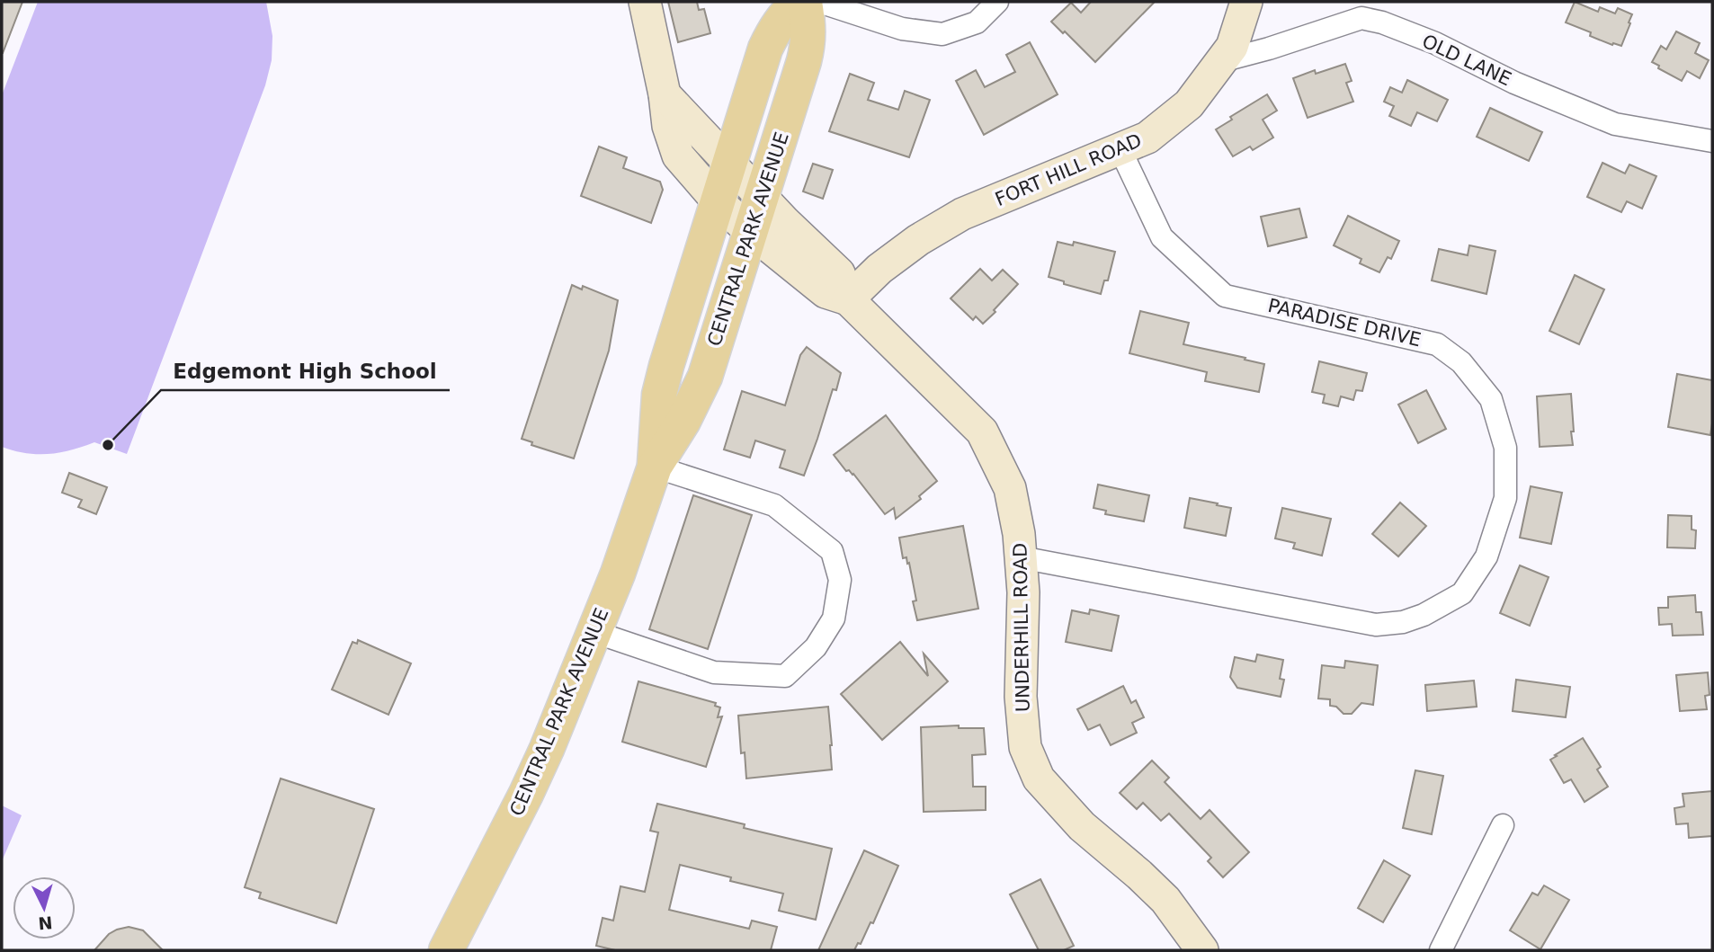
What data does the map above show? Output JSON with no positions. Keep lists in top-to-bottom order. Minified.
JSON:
{"streets":{"main road":["CENTRAL PARK AVENUE"],"street":["OLD LANE","FORT HILL ROAD","PARADISE DRIVE","UNDERHILL ROAD"]},"crossings":[["OLD LANE","FORT HILL ROAD"],["FORT HILL ROAD","PARADISE DRIVE"],["FORT HILL ROAD","UNDERHILL ROAD"],["CENTRAL PARK AVENUE","UNDERHILL ROAD"],["PARADISE DRIVE","UNDERHILL ROAD"]],"places":["Edgemont High School"],"north":"bottom"}
